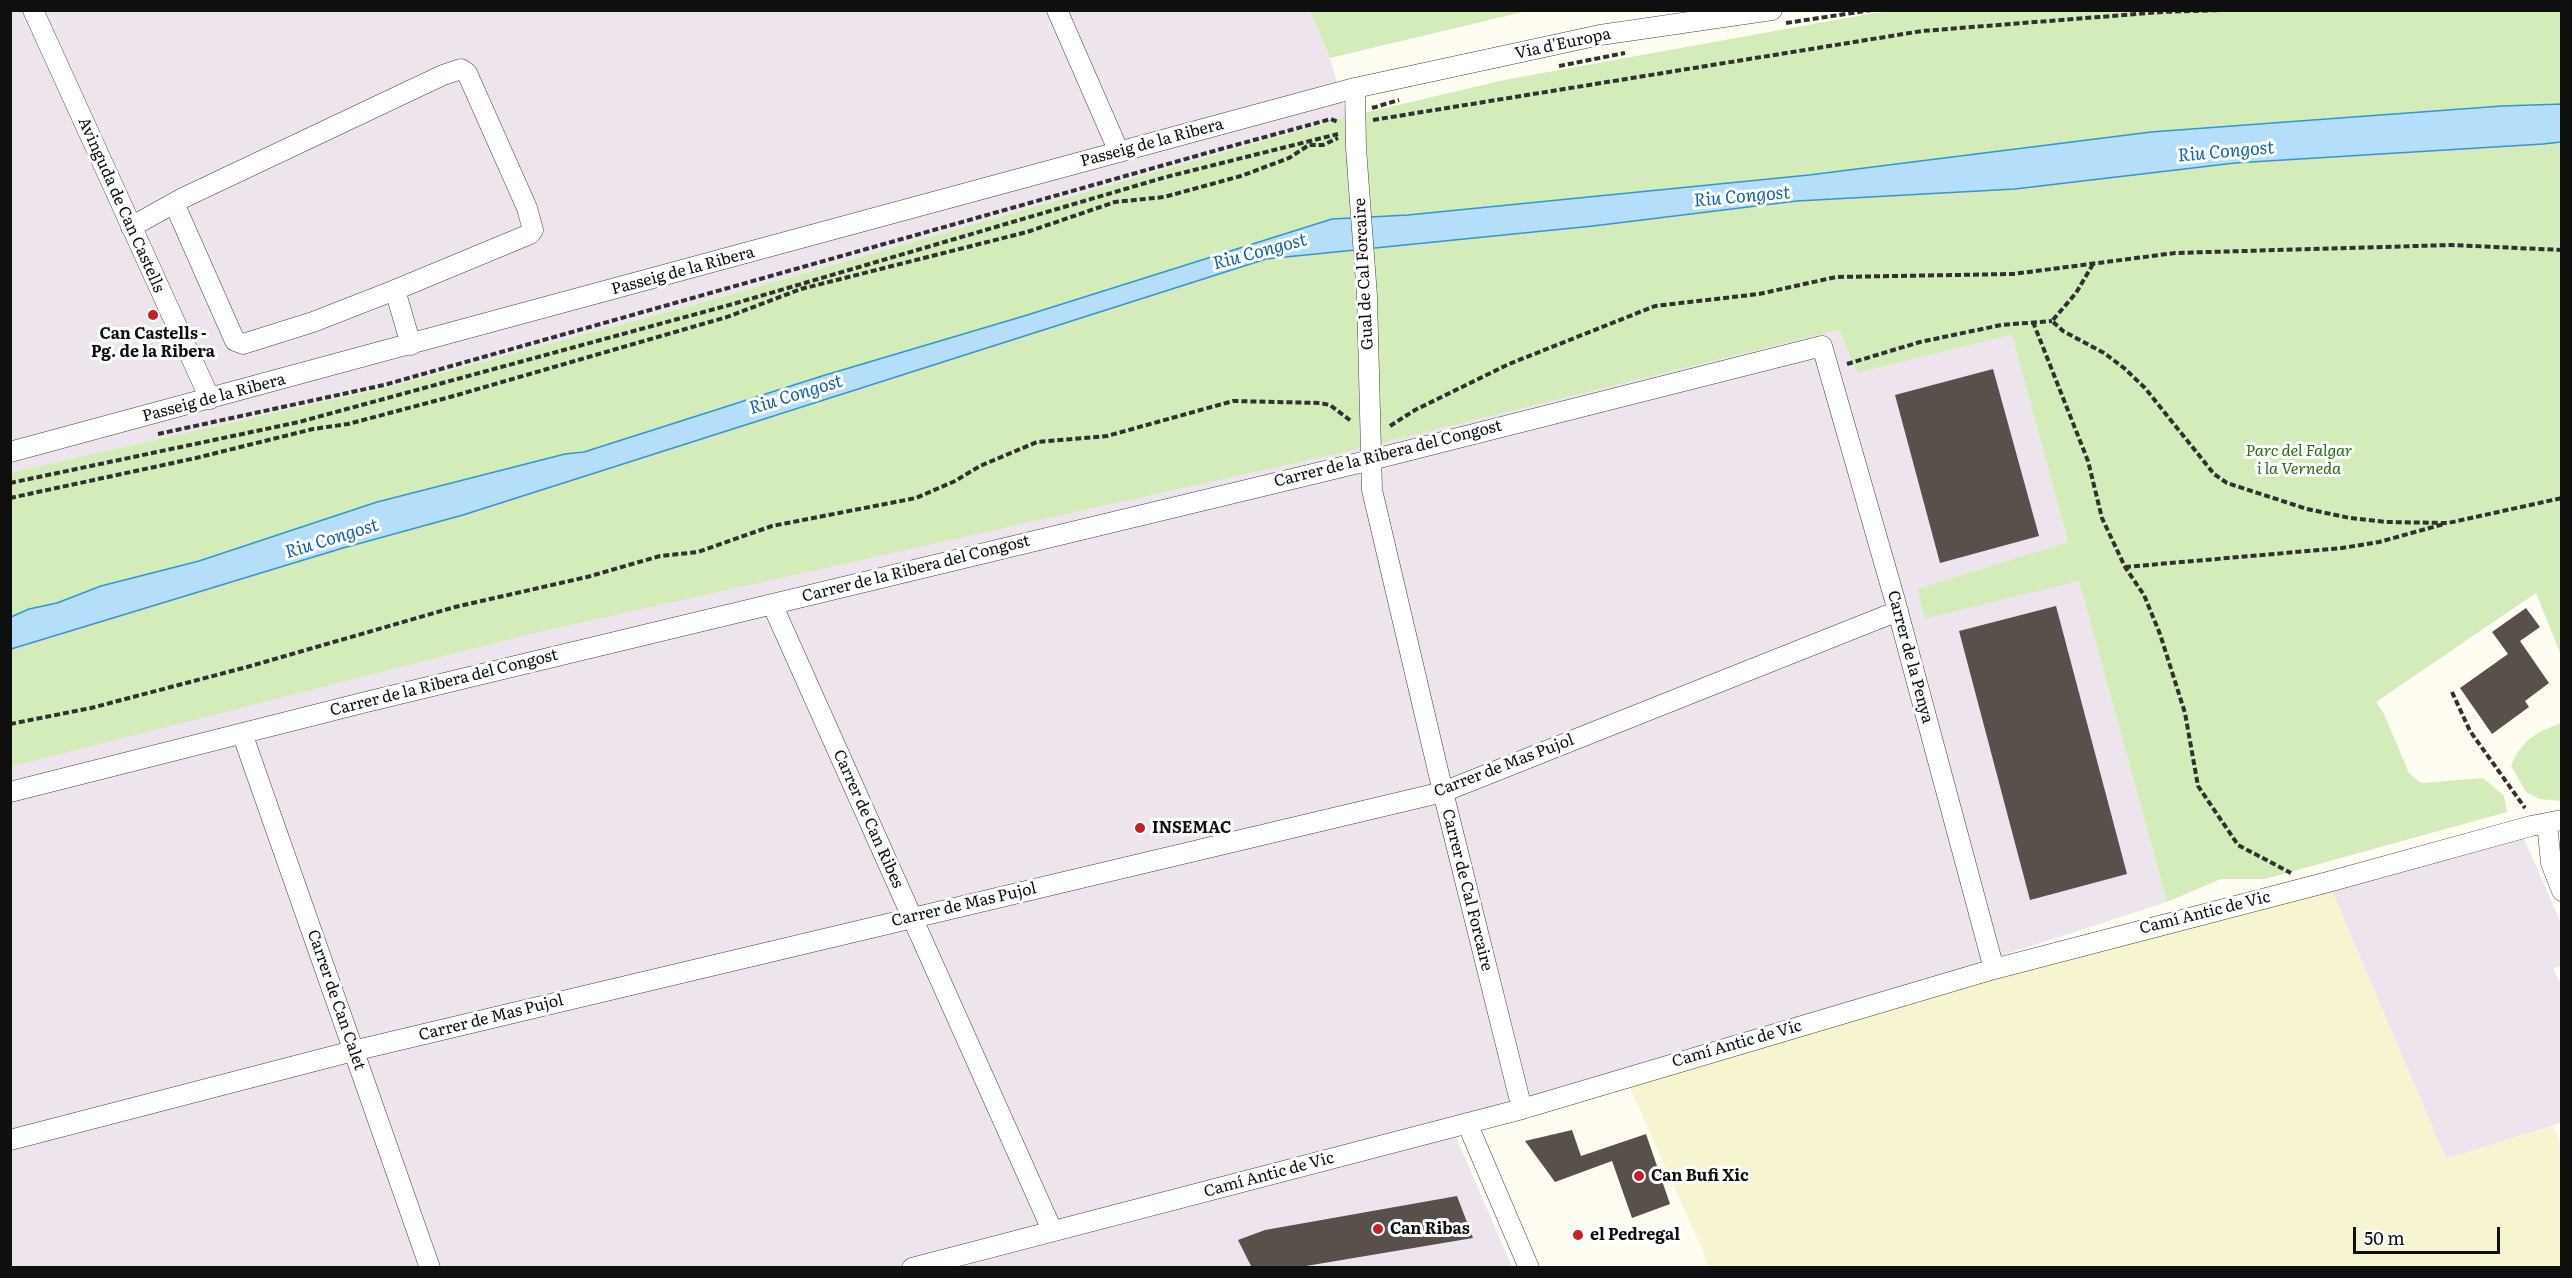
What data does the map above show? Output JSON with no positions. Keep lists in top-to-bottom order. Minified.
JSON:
{"streets":{"street":["Via d'Europa","Passeig de la Ribera","Avinguda de Can Castells","Gual de Cal Forcaire","Carrer de la Ribera del Congost","Carrer de la Penya","Carrer de Mas Pujol","Carrer de Can Ribes","Carrer de Cal Forcaire","Camí Antic de Vic","Carrer de Can Calet"]},"crossings":[["Via d'Europa","Passeig de la Ribera"],["Via d'Europa","Gual de Cal Forcaire"],["Passeig de la Ribera","Avinguda de Can Castells"],["Passeig de la Ribera","Gual de Cal Forcaire"],["Gual de Cal Forcaire","Carrer de la Ribera del Congost"],["Gual de Cal Forcaire","Carrer de Cal Forcaire"],["Carrer de la Ribera del Congost","Carrer de la Penya"],["Carrer de la Ribera del Congost","Carrer de Can Ribes"],["Carrer de la Ribera del Congost","Carrer de Cal Forcaire"],["Carrer de la Ribera del Congost","Carrer de Can Calet"],["Carrer de la Penya","Carrer de Mas Pujol"],["Carrer de la Penya","Camí Antic de Vic"],["Carrer de Mas Pujol","Carrer de Can Ribes"],["Carrer de Mas Pujol","Carrer de Cal Forcaire"],["Carrer de Mas Pujol","Carrer de Can Calet"],["Carrer de Can Ribes","Camí Antic de Vic"],["Carrer de Cal Forcaire","Camí Antic de Vic"]],"water":["Riu Congost"],"parks":["Parc del Falgar i la Verneda"],"places":["Can Castells - Pg. de la Ribera","INSEMAC","Can Bufi Xic","Can Ribas","el Pedregal"],"scale_bar":"50 m"}
